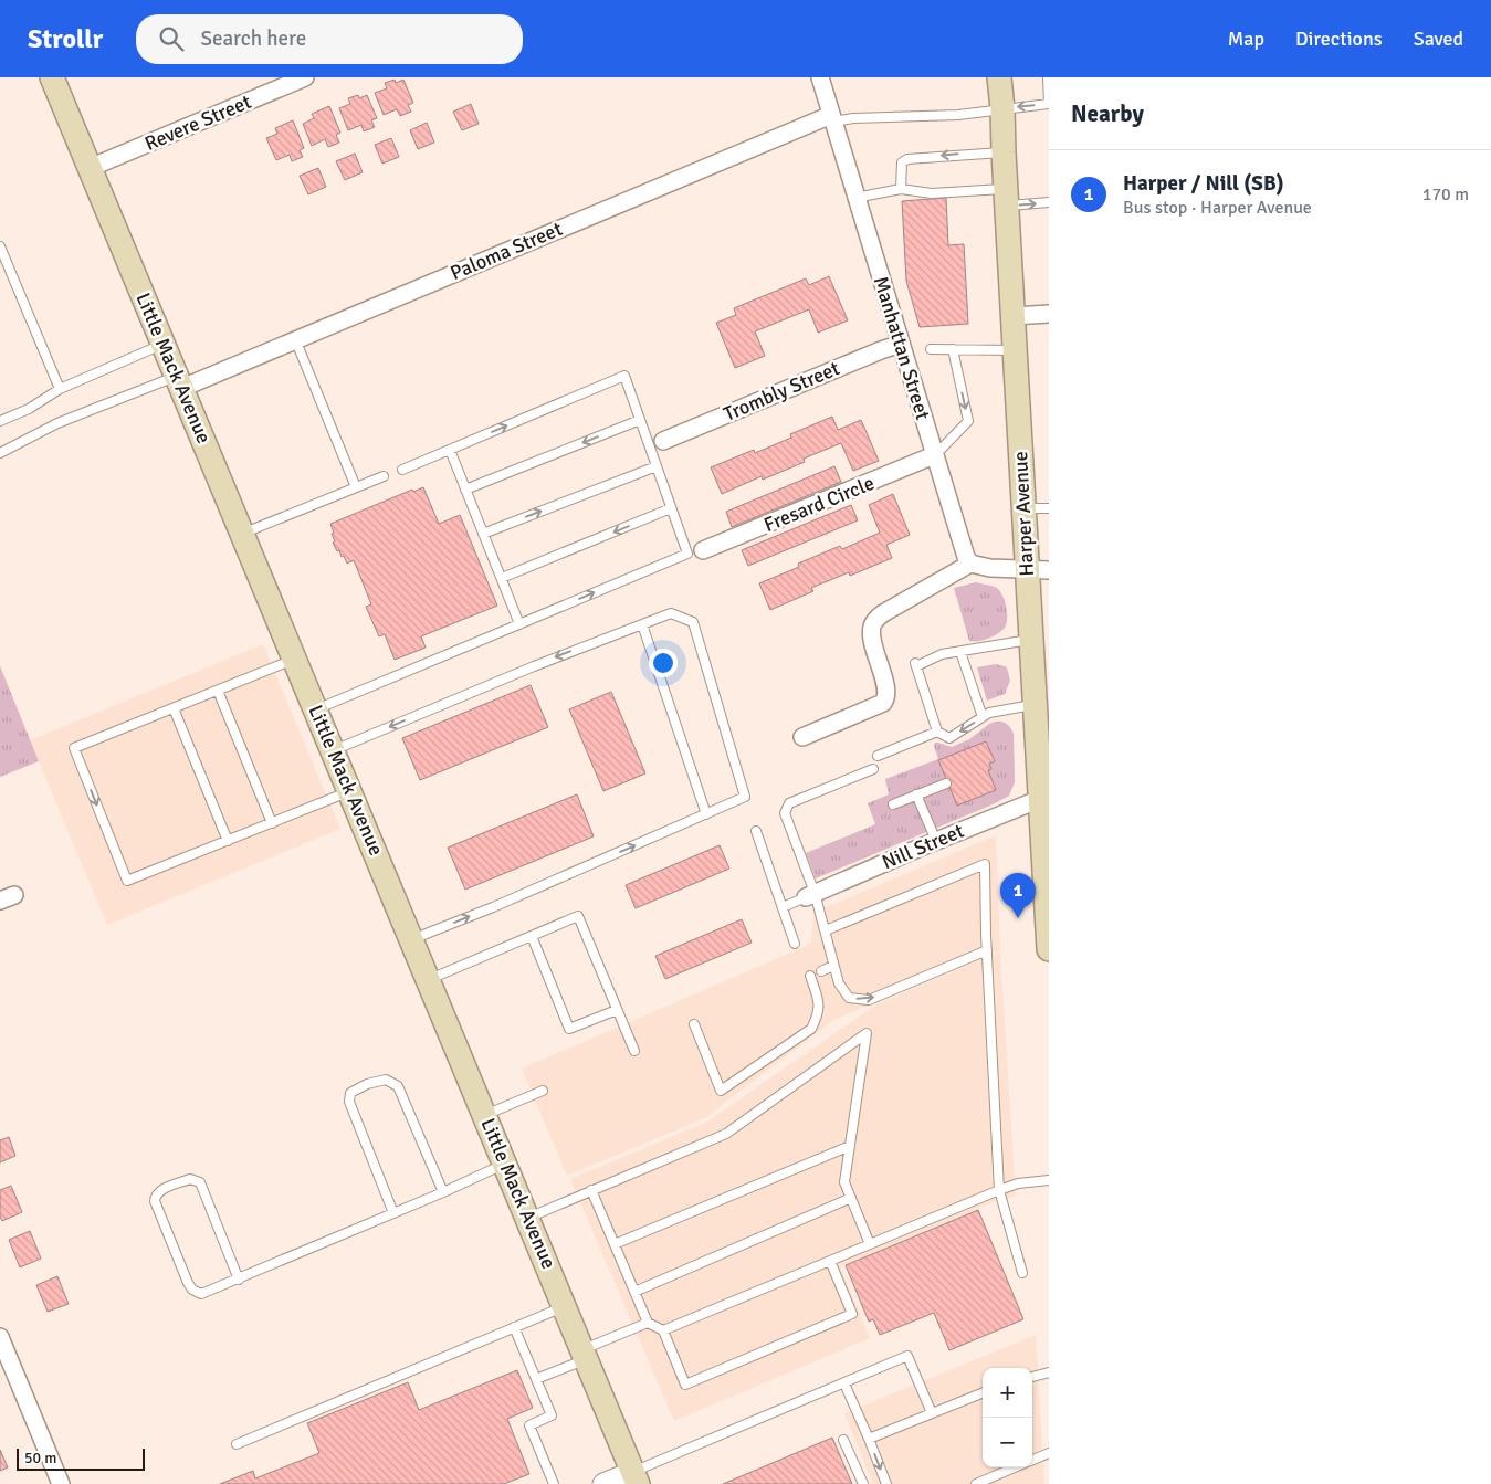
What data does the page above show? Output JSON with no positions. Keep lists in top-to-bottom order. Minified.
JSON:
{"streets":{"main road":["Little Mack Avenue","Harper Avenue"],"street":["Revere Street","Paloma Street","Manhattan Street","Trombly Street","Fresard Circle","Nill Street"]},"crossings":[["Revere Street","Little Mack Avenue"],["Paloma Street","Manhattan Street"],["Paloma Street","Little Mack Avenue"],["Manhattan Street","Trombly Street"],["Manhattan Street","Fresard Circle"],["Harper Avenue","Nill Street"]],"scale_bar":"50 m","page":{"header":"Strollr","search":"Search here","nav":["Map","Directions","Saved"],"heading":"Nearby","list":[{"mark":"1","name":"Harper / Nill (SB)","note":"Bus stop · Harper Avenue","value":"170 m"}],"pins":"1","map_buttons":["+","−"],"scale":"50 m"}}
